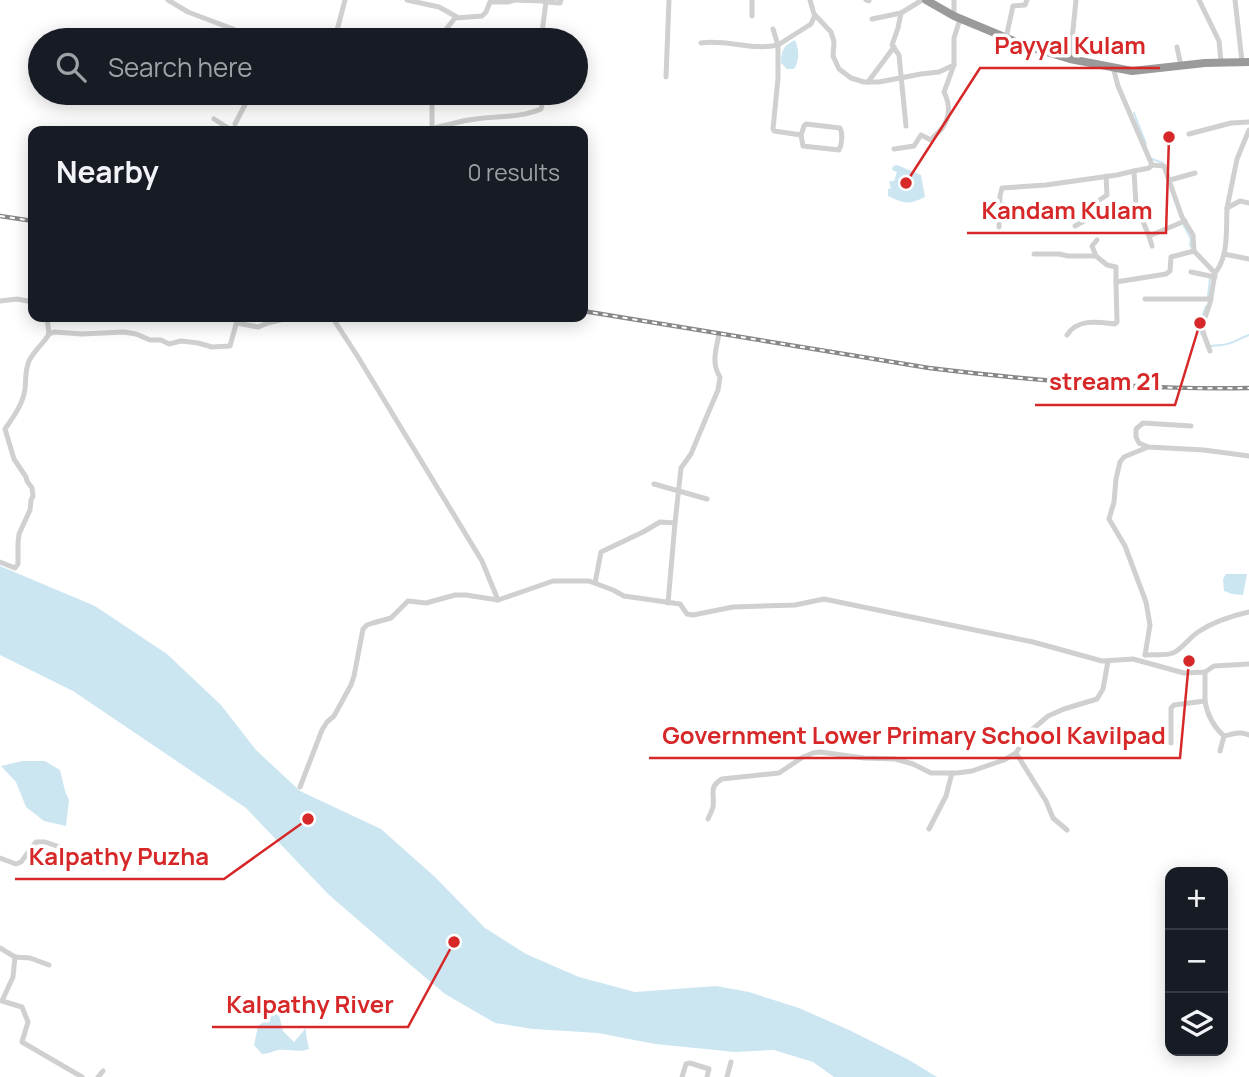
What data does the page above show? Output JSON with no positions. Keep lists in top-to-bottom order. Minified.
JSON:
{"places":["Kandam Kulam","Payyal Kulam","stream 21","Government Lower Primary School Kavilpad","Kalpathy Puzha","Kalpathy River"],"page":{"search":"Search here","heading":["Nearby","0 results"],"map_buttons":["+","−"]}}
